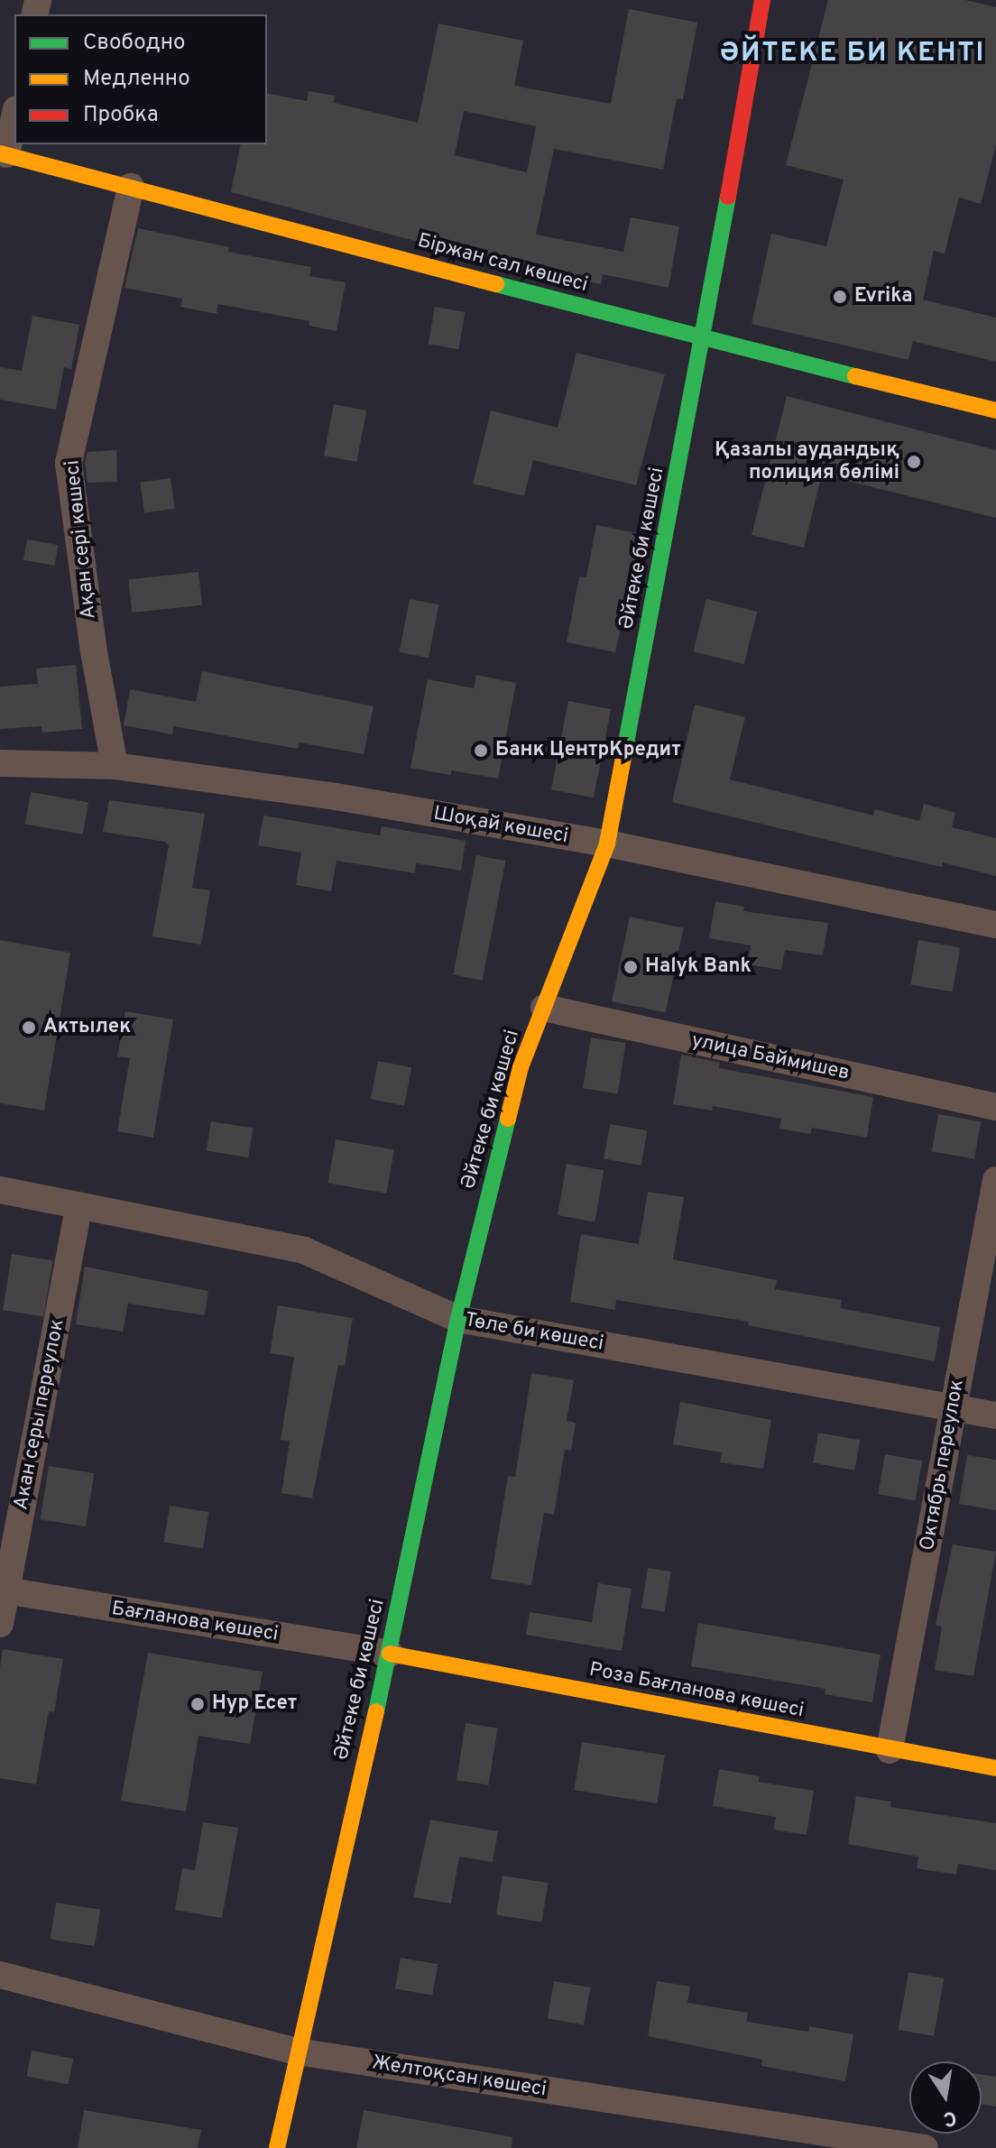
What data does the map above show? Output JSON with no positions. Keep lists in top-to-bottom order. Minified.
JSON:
{"streets":{"street":["Біржан сал көшесі","Ақан сері көшесі","Әйтеке би көшесі","Шоқай көшесі","улица Баймишев","Төле би көшесі","Акан серы переулок","Октябрь переулок","Бағланова көшесі","Роза Бағланова көшесі","Желтоқсан көшесі"]},"crossings":[["Біржан сал көшесі","Ақан сері көшесі"],["Біржан сал көшесі","Әйтеке би көшесі"],["Ақан сері көшесі","Шоқай көшесі"],["Әйтеке би көшесі","Шоқай көшесі"],["Әйтеке би көшесі","улица Баймишев"],["Әйтеке би көшесі","Төле би көшесі"],["Әйтеке би көшесі","Бағланова көшесі"],["Әйтеке би көшесі","Роза Бағланова көшесі"],["Әйтеке би көшесі","Желтоқсан көшесі"],["Төле би көшесі","Акан серы переулок"],["Төле би көшесі","Октябрь переулок"],["Акан серы переулок","Бағланова көшесі"],["Октябрь переулок","Роза Бағланова көшесі"],["Бағланова көшесі","Роза Бағланова көшесі"]],"districts":["ӘЙТЕКЕ БИ КЕНТІ"],"places":["Evrika","Қазалы аудандық полиция бөлімі","Банк ЦентрКредит","Halyk Bank","Актылек","Нур Есет"],"legend":["Свободно","Медленно","Пробка"],"north":"bottom"}
